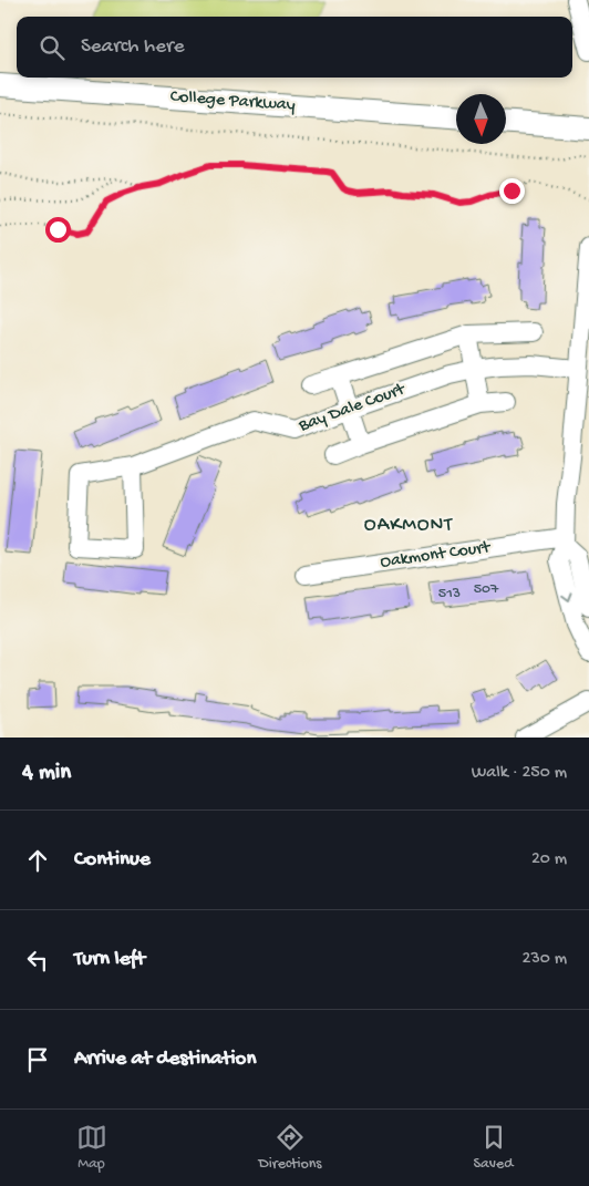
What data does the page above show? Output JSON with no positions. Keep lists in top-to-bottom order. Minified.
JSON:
{"streets":{"main road":["College Parkway"],"street":["Bay Dale Court","Oakmont Court"]},"districts":["OAKMONT"],"house_numbers":["507","513"],"north":"bottom","page":{"search":"Search here","heading":["4 min","Walk · 250 m"],"list":[["Continue","20 m"],["Turn left","230 m"],"Arrive at destination"],"nav":["Map","Directions","Saved"]}}
